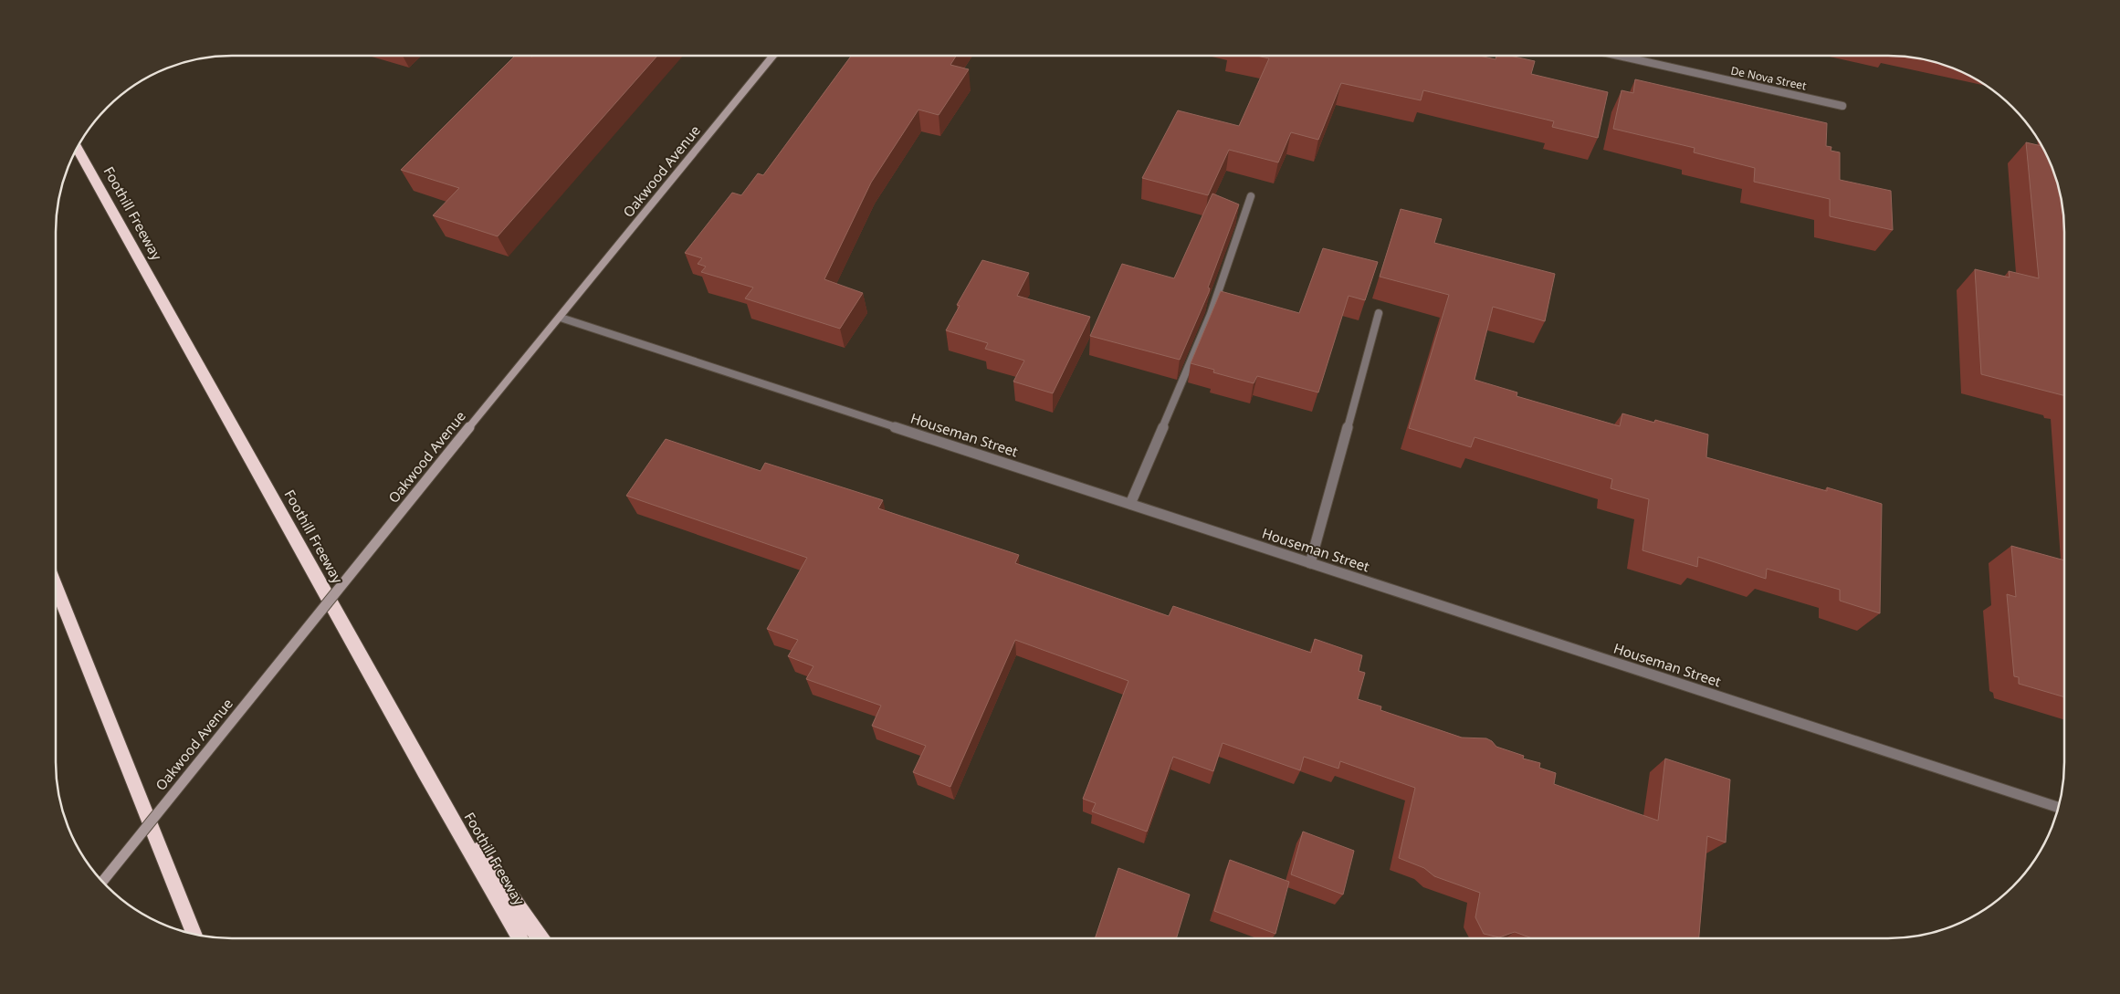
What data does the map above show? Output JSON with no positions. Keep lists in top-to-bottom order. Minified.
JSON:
{"streets":{"highway":["Foothill Freeway"],"street":["De Nova Street","Oakwood Avenue","Houseman Street"]},"crossings":[["Oakwood Avenue","Houseman Street"]]}
